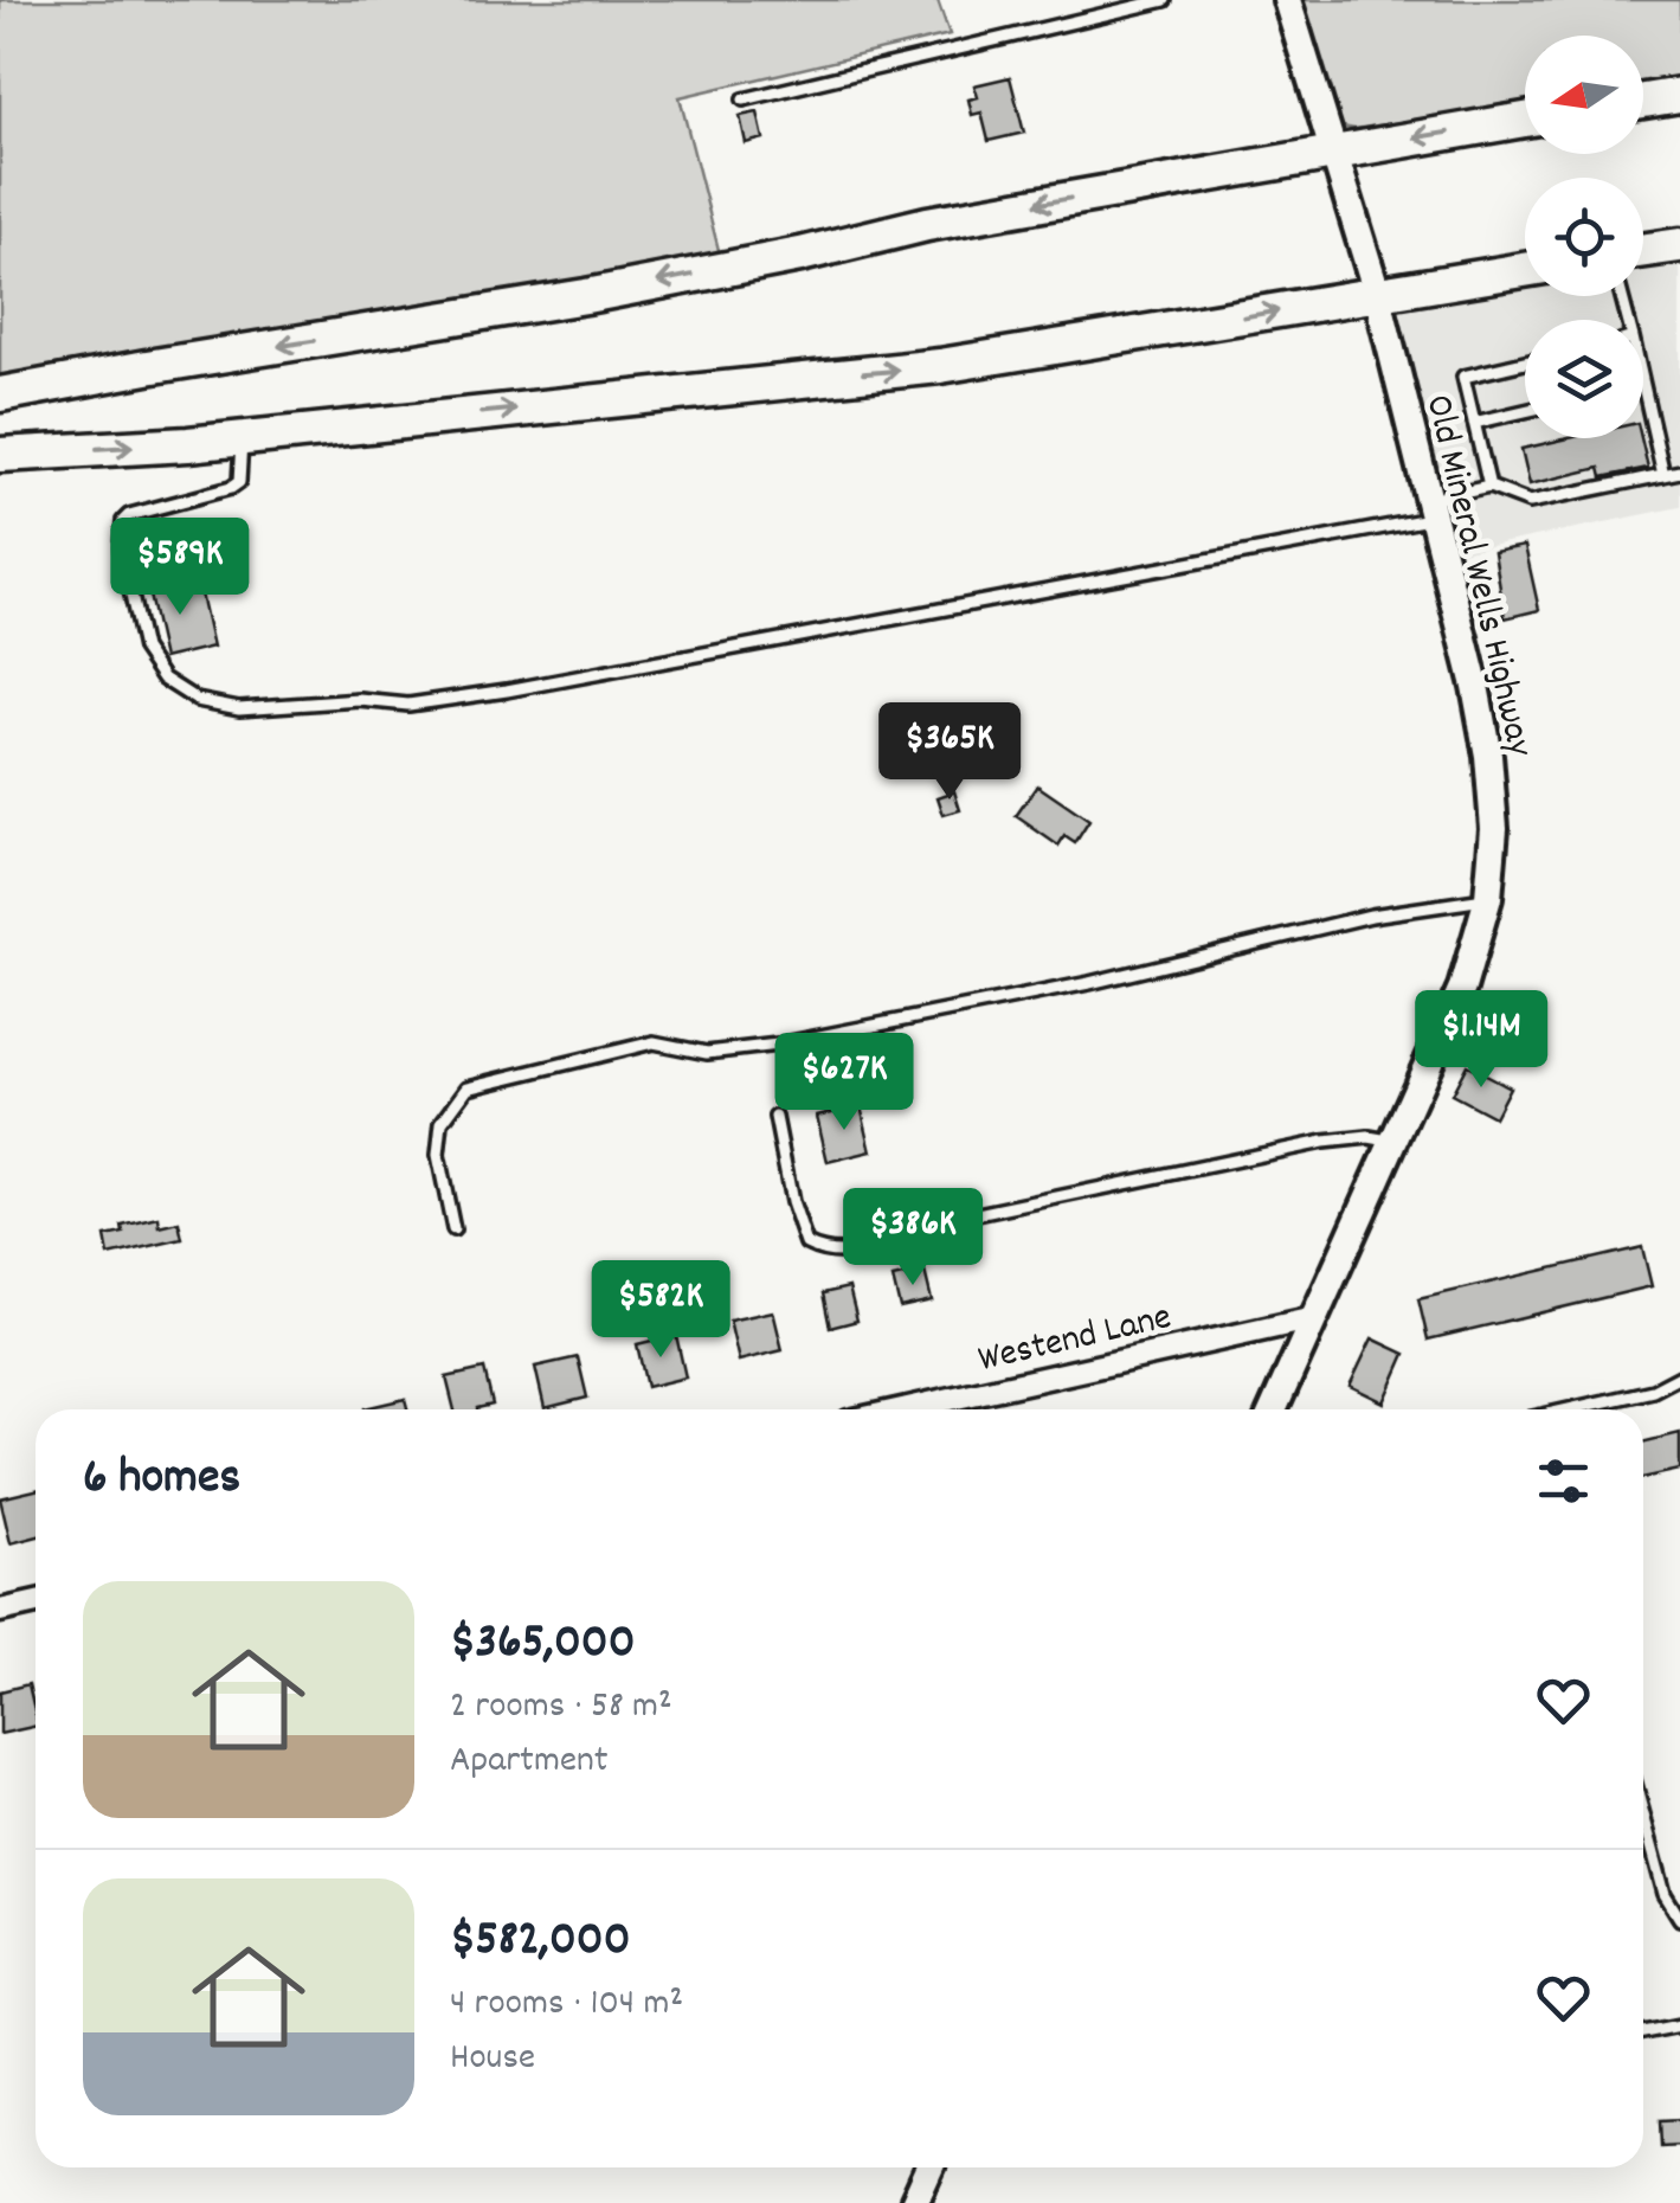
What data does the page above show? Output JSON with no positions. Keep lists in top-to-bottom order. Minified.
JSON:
{"streets":{"street":["Old Mineral Wells Highway","Westend Lane"]},"crossings":[["Old Mineral Wells Highway","Westend Lane"]],"north":"left","page":{"price":["$589K","$365K","$1.14M","$627K","$386K","$582K"],"heading":"6 homes","list":[{"name":"$365,000","note":"2 rooms · 58 m² · Apartment"},{"name":"$582,000","note":"4 rooms · 104 m² · House"}]}}
